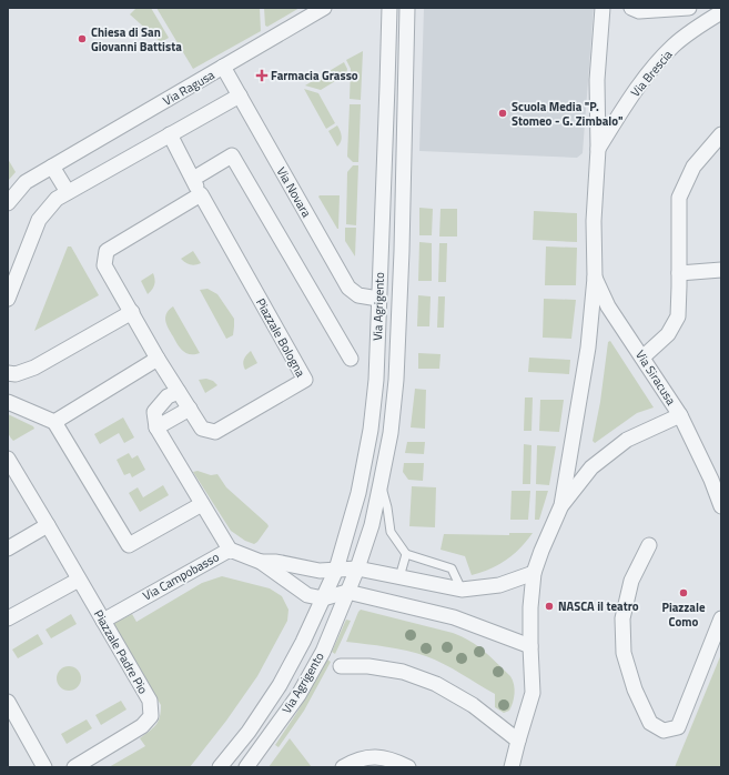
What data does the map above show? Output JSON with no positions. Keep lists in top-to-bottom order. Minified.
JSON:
{"streets":{"street":["Via Brescia","Via Ragusa","Via Novara","Via Agrigento","Piazzale Bologna","Via Siracusa","Via Campobasso","Piazzale Padre Pio"]},"crossings":[["Via Brescia","Via Siracusa"],["Via Ragusa","Via Novara"],["Via Novara","Via Agrigento"],["Via Agrigento","Via Campobasso"],["Via Campobasso","Piazzale Padre Pio"]],"places":{"other":["Chiesa di San Giovanni Battista","Scuola Media \"P. Stomeo - G. Zimbalo\"","Piazzale Como","NASCA il teatro"],"health":["Farmacia Grasso"]}}
